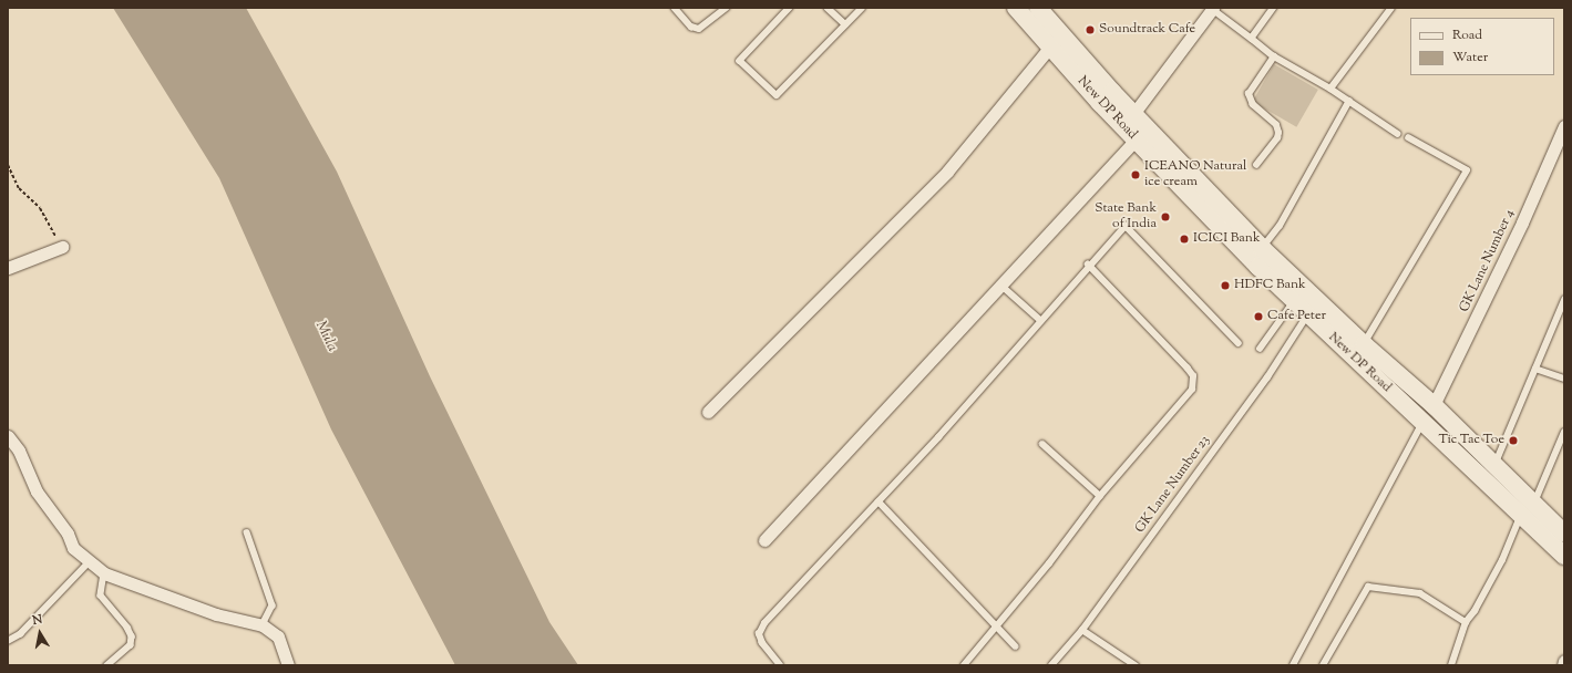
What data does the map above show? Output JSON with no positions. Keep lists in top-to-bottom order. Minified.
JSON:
{"streets":{"main road":["New DP Road"],"street":["GK Lane Number 4"],"lane":["GK Lane Number 23"]},"crossings":[["New DP Road","GK Lane Number 4"],["New DP Road","GK Lane Number 23"]],"water":["Mula"],"places":["Soundtrack Cafe","ICEANO Natural ice cream","State Bank of India","ICICI Bank","HDFC Bank","Cafe Peter","Tic Tac Toe"],"legend":["Road","Water"],"north":"top"}
